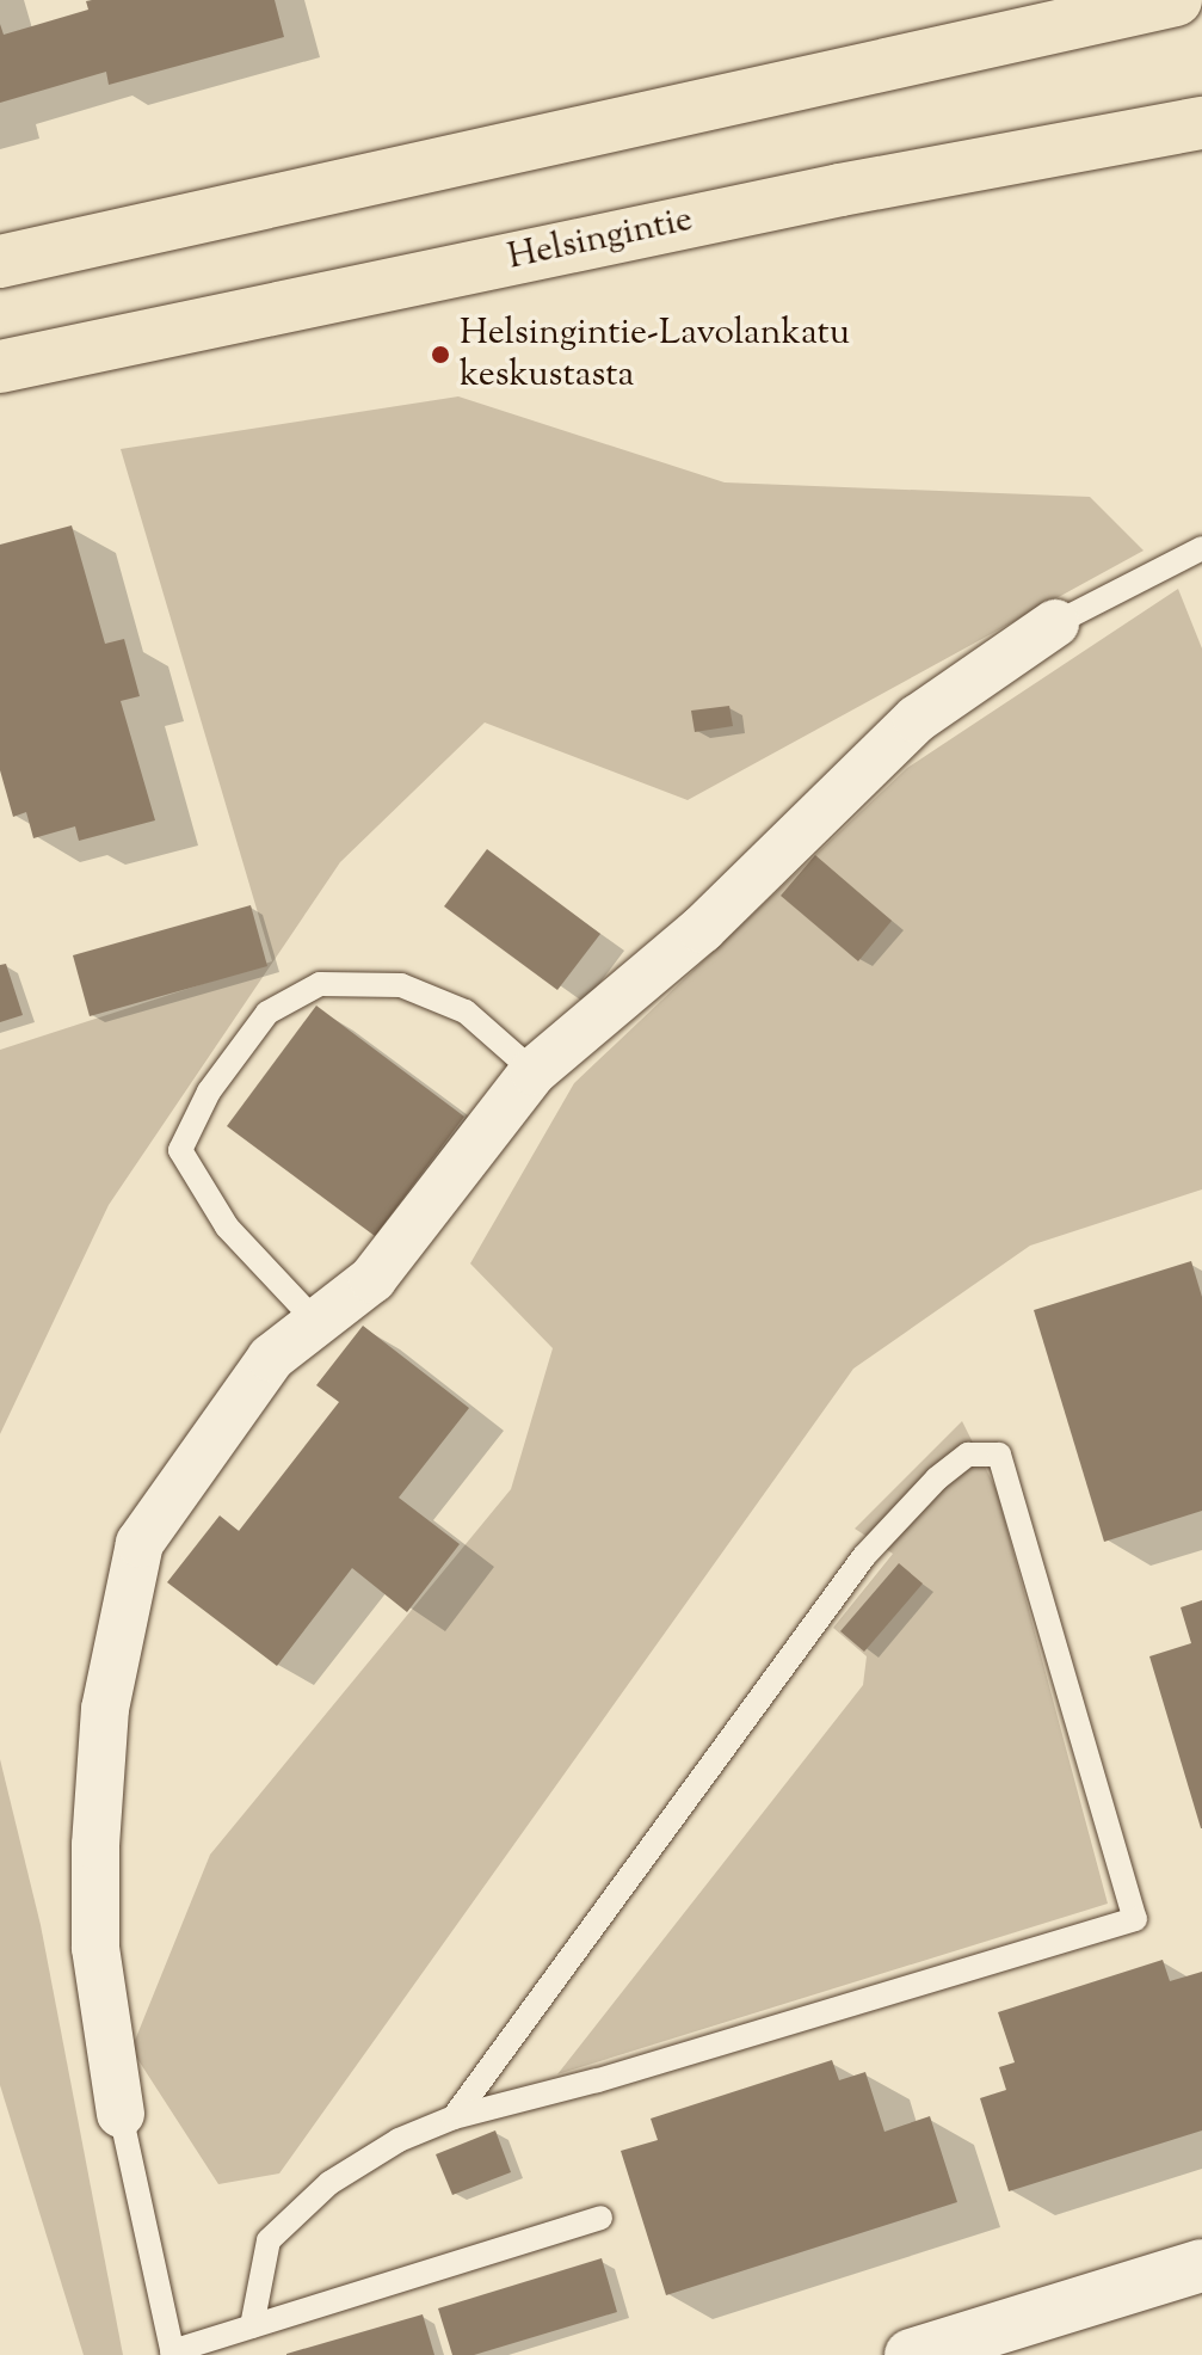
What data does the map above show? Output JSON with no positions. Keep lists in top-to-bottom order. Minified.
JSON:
{"streets":{"main road":["Helsingintie"]},"places":["Helsingintie-Lavolankatu keskustasta"]}
